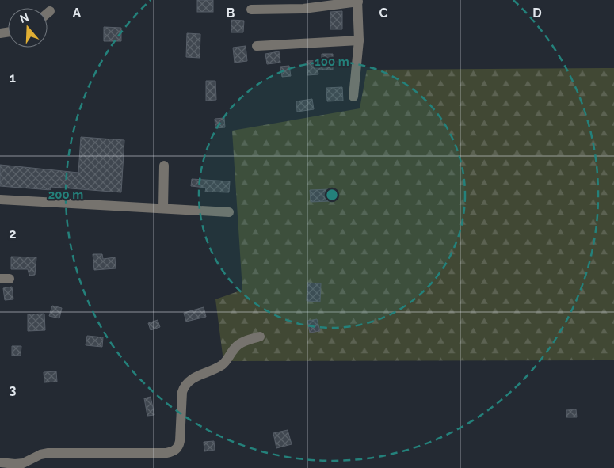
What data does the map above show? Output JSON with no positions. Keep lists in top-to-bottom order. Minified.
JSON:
{"north":"top","grid":{"columns":["A","B","C","D"],"rows":["1","2","3"]},"rings":["100 m","200 m"]}
